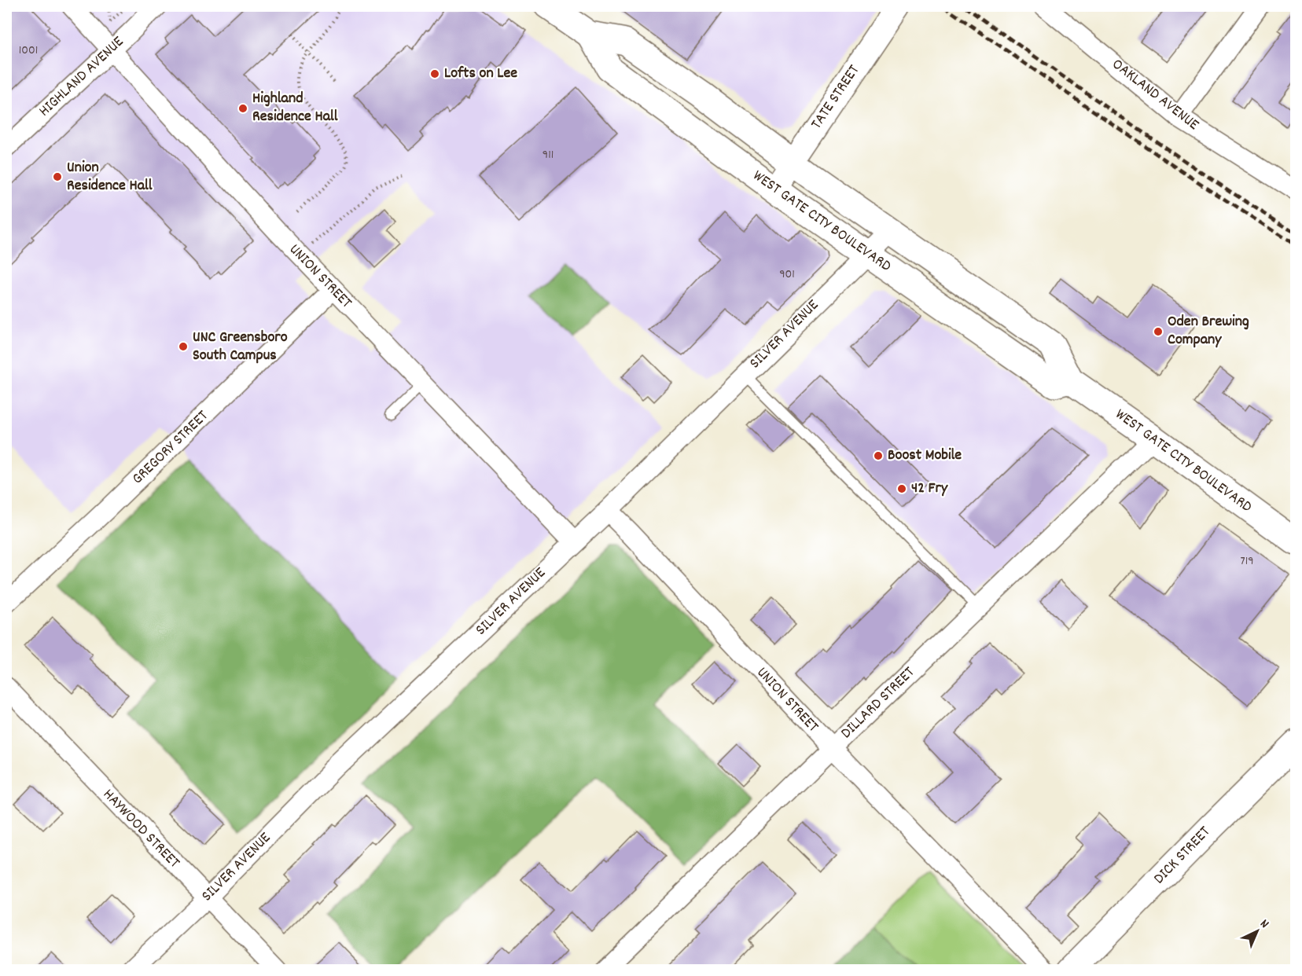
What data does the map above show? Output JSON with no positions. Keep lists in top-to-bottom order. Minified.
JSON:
{"streets":{"main road":["WEST GATE CITY BOULEVARD","DICK STREET"],"street":["HIGHLAND AVENUE","OAKLAND AVENUE","TATE STREET","UNION STREET","SILVER AVENUE","GREGORY STREET","DILLARD STREET","HAYWOOD STREET"]},"crossings":[["HIGHLAND AVENUE","UNION STREET"],["TATE STREET","WEST GATE CITY BOULEVARD"],["WEST GATE CITY BOULEVARD","SILVER AVENUE"],["WEST GATE CITY BOULEVARD","DILLARD STREET"],["UNION STREET","SILVER AVENUE"],["UNION STREET","GREGORY STREET"],["UNION STREET","DILLARD STREET"],["SILVER AVENUE","HAYWOOD STREET"]],"places":["Lofts on Lee","Highland Residence Hall","Union Residence Hall","Oden Brewing Company","UNC Greensboro South Campus","Boost Mobile","42 Fry"],"house_numbers":["1001","911","901","719"],"north":"top right"}
